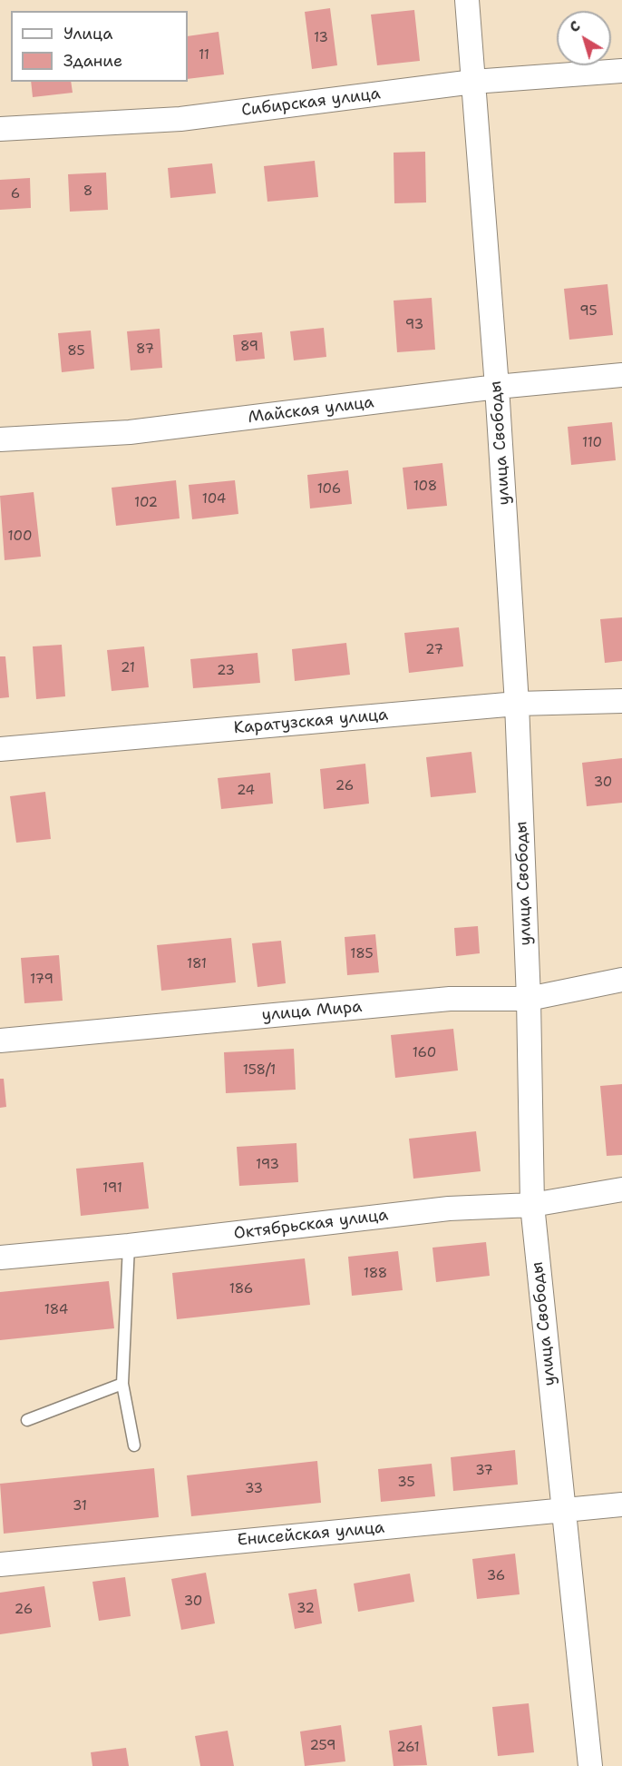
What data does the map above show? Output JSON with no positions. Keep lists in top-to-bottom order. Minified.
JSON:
{"streets":{"street":["Сибирская улица","Майская улица","улица Свободы","Каратузская улица","улица Мира","Октябрьская улица","Енисейская улица"]},"crossings":[["Сибирская улица","улица Свободы"],["Майская улица","улица Свободы"],["улица Свободы","Каратузская улица"],["улица Свободы","улица Мира"],["улица Свободы","Октябрьская улица"],["улица Свободы","Енисейская улица"]],"house_numbers":["13","11","8","6","95","93","89","87","85","110","108","106","104","102","100","27","21","23","30","26","24","185","181","179","160","158/1","193","191","188","186","184","37","35","33","31","36","30","32","26","259","261"],"legend":["Улица","Здание"],"north":"top left"}
